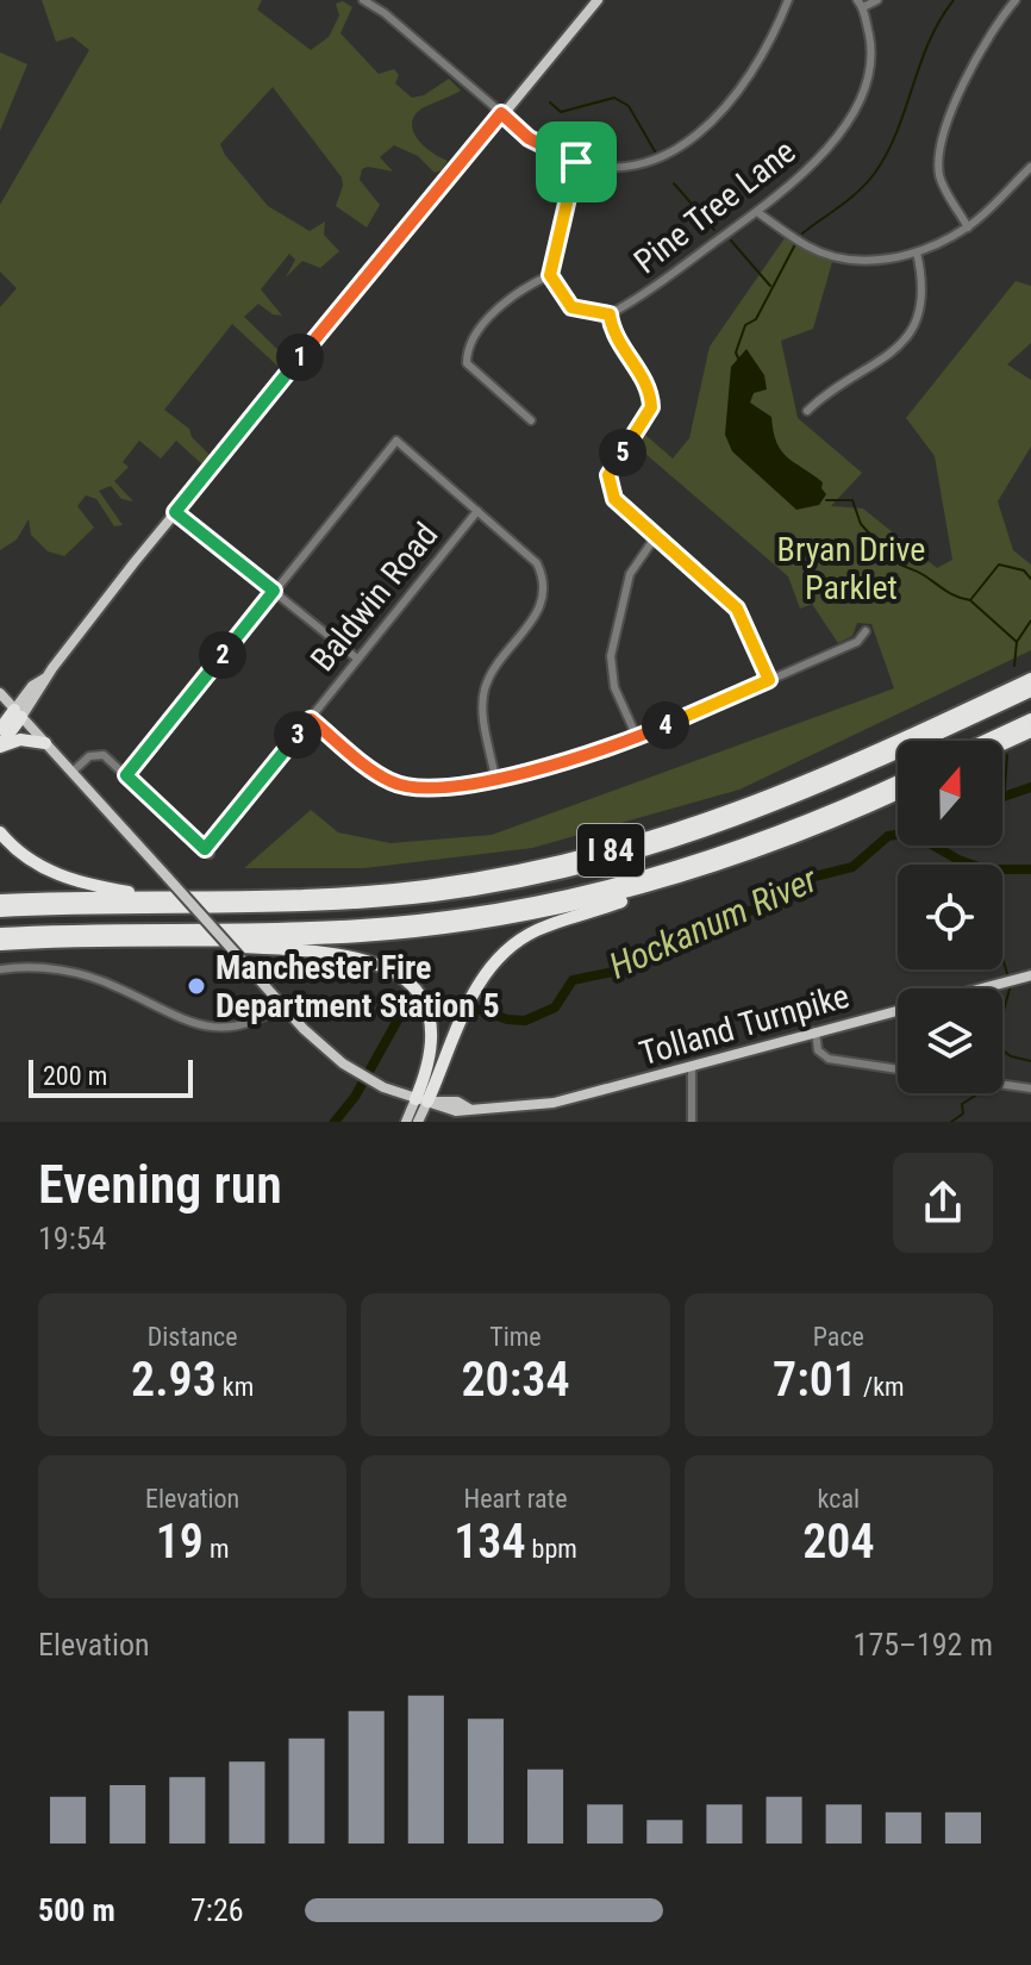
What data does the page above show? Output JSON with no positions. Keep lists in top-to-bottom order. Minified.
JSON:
{"streets":{"highway":["I 84"],"main road":["Tolland Turnpike"],"street":["Pine Tree Lane","Baldwin Road"]},"water":["Hockanum River"],"parks":["Bryan Drive Parklet"],"places":["Manchester Fire Department Station 5"],"scale_bar":"200 m","north":"top","page":{"pins":["1","5","2","4","3"],"scale":"200 m","heading":["Evening run","19:54"],"stats":[["Distance","2.93 km"],["Time","20:34"],["Pace","7:01 /km"],["Elevation","19 m"],["Heart rate","134 bpm"],["kcal","204"]],"chart":["Elevation","175–192 m"],"list":[{"name":"500 m","note":"7:26"}]}}
